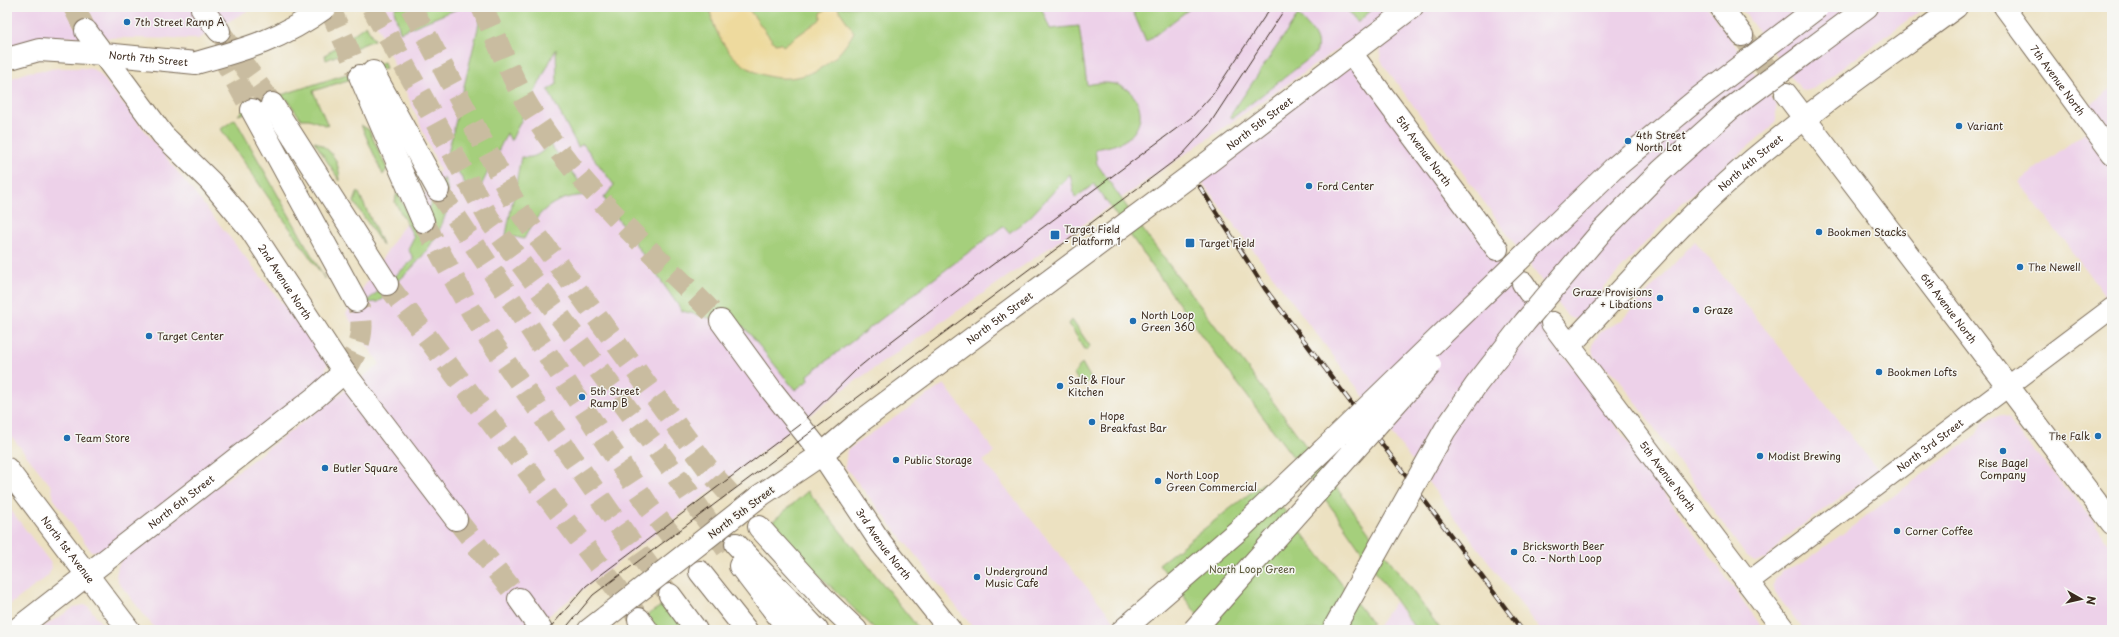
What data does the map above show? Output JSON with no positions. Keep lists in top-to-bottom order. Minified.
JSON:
{"streets":{"main road":["North 7th Street","North 5th Street","5th Avenue North","North 4th Street","2nd Avenue North","6th Avenue North","North 6th Street","3rd Avenue North","North 1st Avenue"],"street":["7th Avenue North","North 3rd Street"]},"crossings":[["North 7th Street","2nd Avenue North"],["North 5th Street","5th Avenue North"],["North 5th Street","3rd Avenue North"],["5th Avenue North","North 4th Street"],["5th Avenue North","North 3rd Street"],["North 4th Street","6th Avenue North"],["2nd Avenue North","North 6th Street"],["6th Avenue North","North 3rd Street"],["North 6th Street","North 1st Avenue"]],"parks":["North Loop Green"],"places":{"other":["7th Street Ramp A","Variant","4th Street North Lot","Ford Center","Bookmen Stacks","The Newell","Graze Provisions + Libations","Graze","North Loop Green 360","Target Center","Bookmen Lofts","Salt & Flour Kitchen","5th Street Ramp B","Hope Breakfast Bar","The Falk","Team Store","Rise Bagel Company","Modist Brewing","Public Storage","Butler Square","North Loop Green Commercial","Corner Coffee","Bricksworth Beer Co. – North Loop","Underground Music Cafe"],"transit":["Target Field - Platform 1","Target Field"]},"north":"right"}
